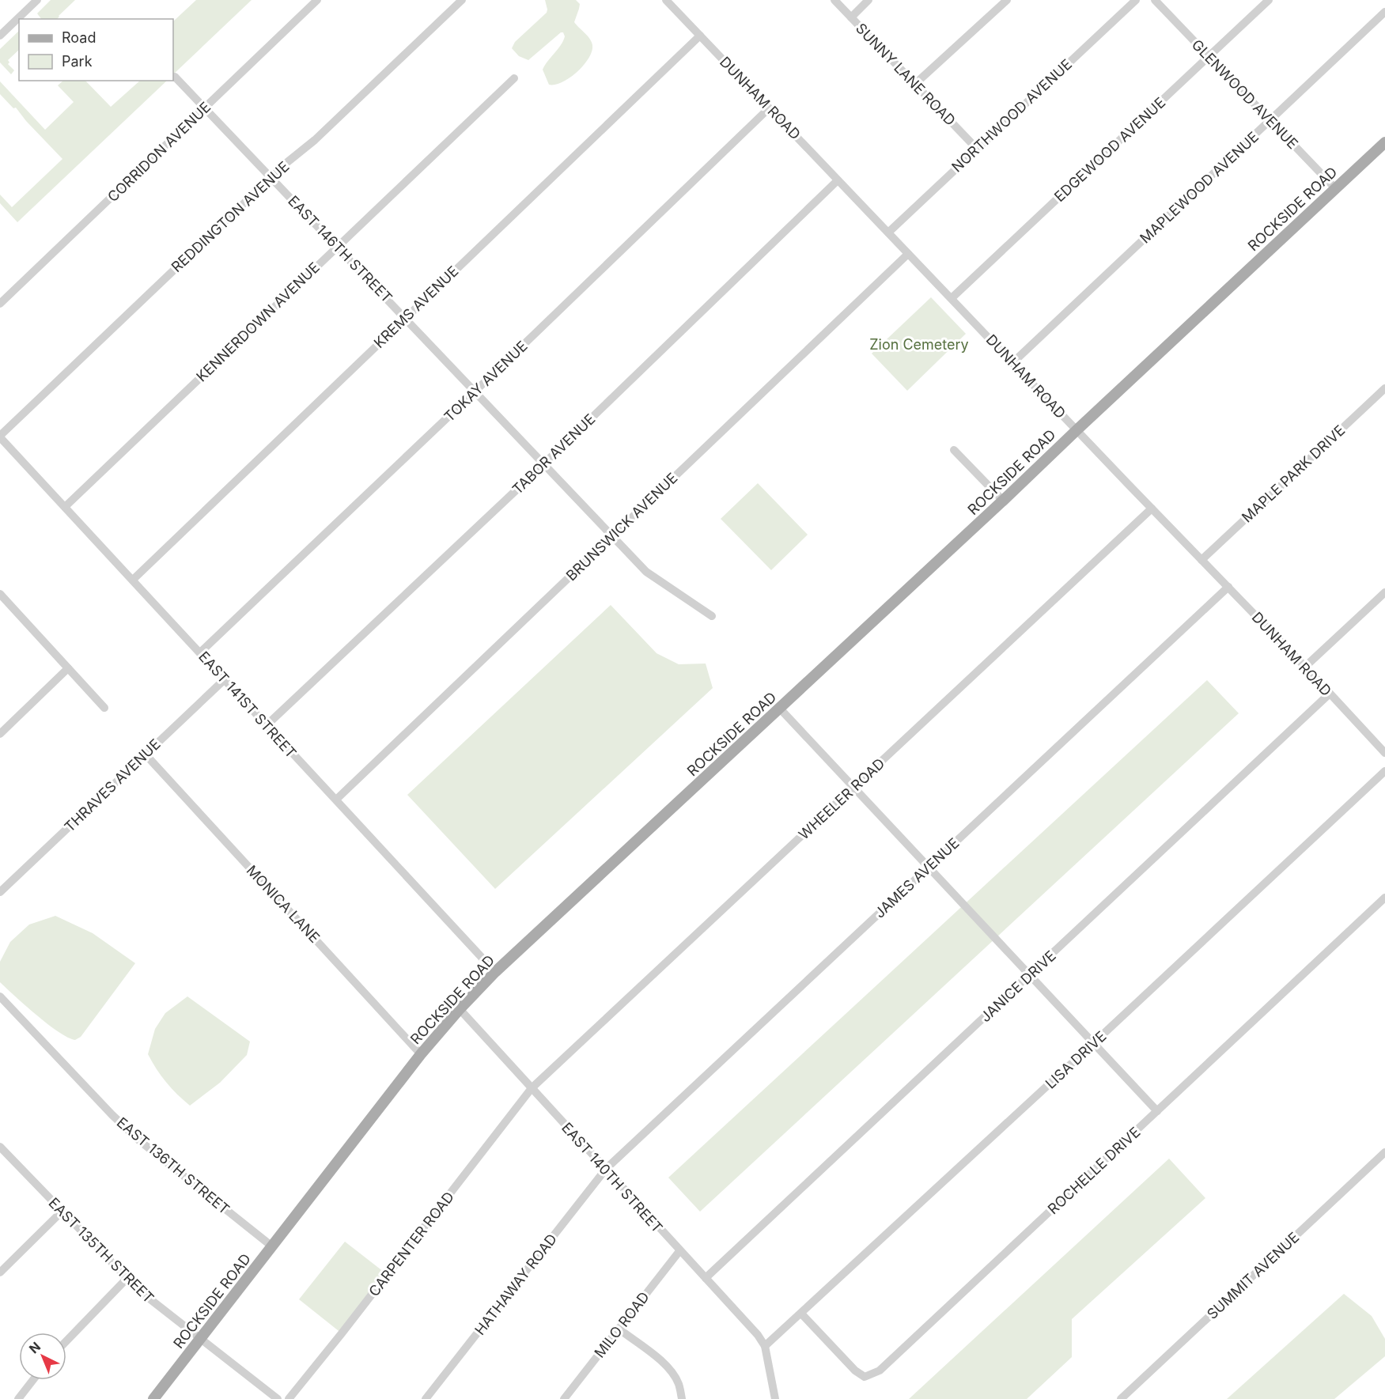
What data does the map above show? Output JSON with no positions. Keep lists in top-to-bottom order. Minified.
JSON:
{"streets":{"main road":["ROCKSIDE ROAD"],"street":["SUNNY LANE ROAD","GLENWOOD AVENUE","DUNHAM ROAD","NORTHWOOD AVENUE","EDGEWOOD AVENUE","CORRIDON AVENUE","MAPLEWOOD AVENUE","REDDINGTON AVENUE","EAST 146TH STREET","KREMS AVENUE","KENNERDOWN AVENUE","TOKAY AVENUE","TABOR AVENUE","MAPLE PARK DRIVE","BRUNSWICK AVENUE","EAST 141ST STREET","THRAVES AVENUE","WHEELER ROAD","JAMES AVENUE","MONICA LANE","JANICE DRIVE","LISA DRIVE","EAST 136TH STREET","ROCHELLE DRIVE","EAST 140TH STREET","CARPENTER ROAD","EAST 135TH STREET","SUMMIT AVENUE","HATHAWAY ROAD","MILO ROAD"]},"crossings":[["SUNNY LANE ROAD","NORTHWOOD AVENUE"],["GLENWOOD AVENUE","EDGEWOOD AVENUE"],["GLENWOOD AVENUE","MAPLEWOOD AVENUE"],["GLENWOOD AVENUE","ROCKSIDE ROAD"],["DUNHAM ROAD","NORTHWOOD AVENUE"],["DUNHAM ROAD","EDGEWOOD AVENUE"],["DUNHAM ROAD","MAPLEWOOD AVENUE"],["DUNHAM ROAD","ROCKSIDE ROAD"],["DUNHAM ROAD","KREMS AVENUE"],["DUNHAM ROAD","TOKAY AVENUE"],["DUNHAM ROAD","TABOR AVENUE"],["DUNHAM ROAD","MAPLE PARK DRIVE"],["DUNHAM ROAD","BRUNSWICK AVENUE"],["DUNHAM ROAD","WHEELER ROAD"],["DUNHAM ROAD","JAMES AVENUE"],["DUNHAM ROAD","JANICE DRIVE"],["CORRIDON AVENUE","EAST 146TH STREET"],["ROCKSIDE ROAD","EAST 141ST STREET"],["ROCKSIDE ROAD","MONICA LANE"],["ROCKSIDE ROAD","EAST 136TH STREET"],["ROCKSIDE ROAD","EAST 140TH STREET"],["ROCKSIDE ROAD","EAST 135TH STREET"],["REDDINGTON AVENUE","EAST 146TH STREET"],["REDDINGTON AVENUE","EAST 141ST STREET"],["EAST 146TH STREET","KREMS AVENUE"],["EAST 146TH STREET","KENNERDOWN AVENUE"],["EAST 146TH STREET","TOKAY AVENUE"],["EAST 146TH STREET","TABOR AVENUE"],["EAST 146TH STREET","BRUNSWICK AVENUE"],["KREMS AVENUE","EAST 141ST STREET"],["KENNERDOWN AVENUE","EAST 141ST STREET"],["TOKAY AVENUE","EAST 141ST STREET"],["TABOR AVENUE","EAST 141ST STREET"],["BRUNSWICK AVENUE","EAST 141ST STREET"],["EAST 141ST STREET","THRAVES AVENUE"],["THRAVES AVENUE","MONICA LANE"],["WHEELER ROAD","EAST 140TH STREET"],["WHEELER ROAD","CARPENTER ROAD"],["JAMES AVENUE","EAST 140TH STREET"],["JAMES AVENUE","HATHAWAY ROAD"],["JANICE DRIVE","EAST 140TH STREET"],["LISA DRIVE","ROCHELLE DRIVE"],["LISA DRIVE","EAST 140TH STREET"],["EAST 140TH STREET","CARPENTER ROAD"],["EAST 140TH STREET","HATHAWAY ROAD"],["EAST 140TH STREET","MILO ROAD"]],"parks":["Zion Cemetery"],"legend":["Road","Park"],"north":"top left"}
